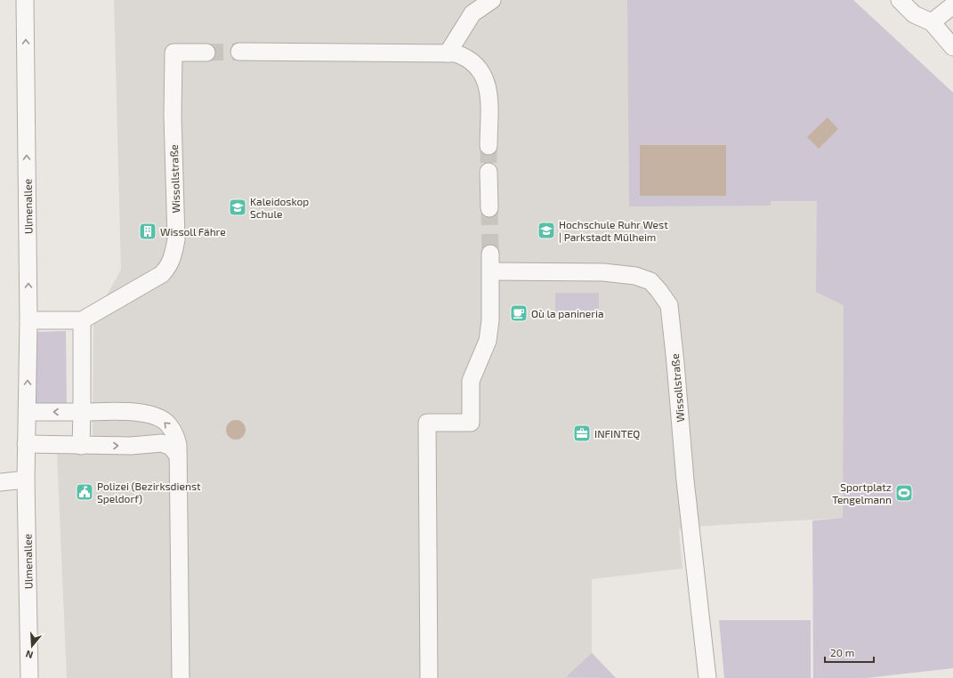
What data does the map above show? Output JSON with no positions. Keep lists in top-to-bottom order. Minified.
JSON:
{"streets":{"street":["Wissollstraße","Ulmenallee"]},"one_way":["Ulmenallee"],"places":{"school or university":["Kaleidoskop Schule","Hochschule Ruhr West | Parkstadt Mülheim"],"building":["Wissoll Fähre"],"cafe":["Où la panineria"],"office":["INFINTEQ"],"public building":["Polizei (Bezirksdienst Speldorf)"],"sports":["Sportplatz Tengelmann"]},"scale_bar":"20 m","north":"bottom"}
